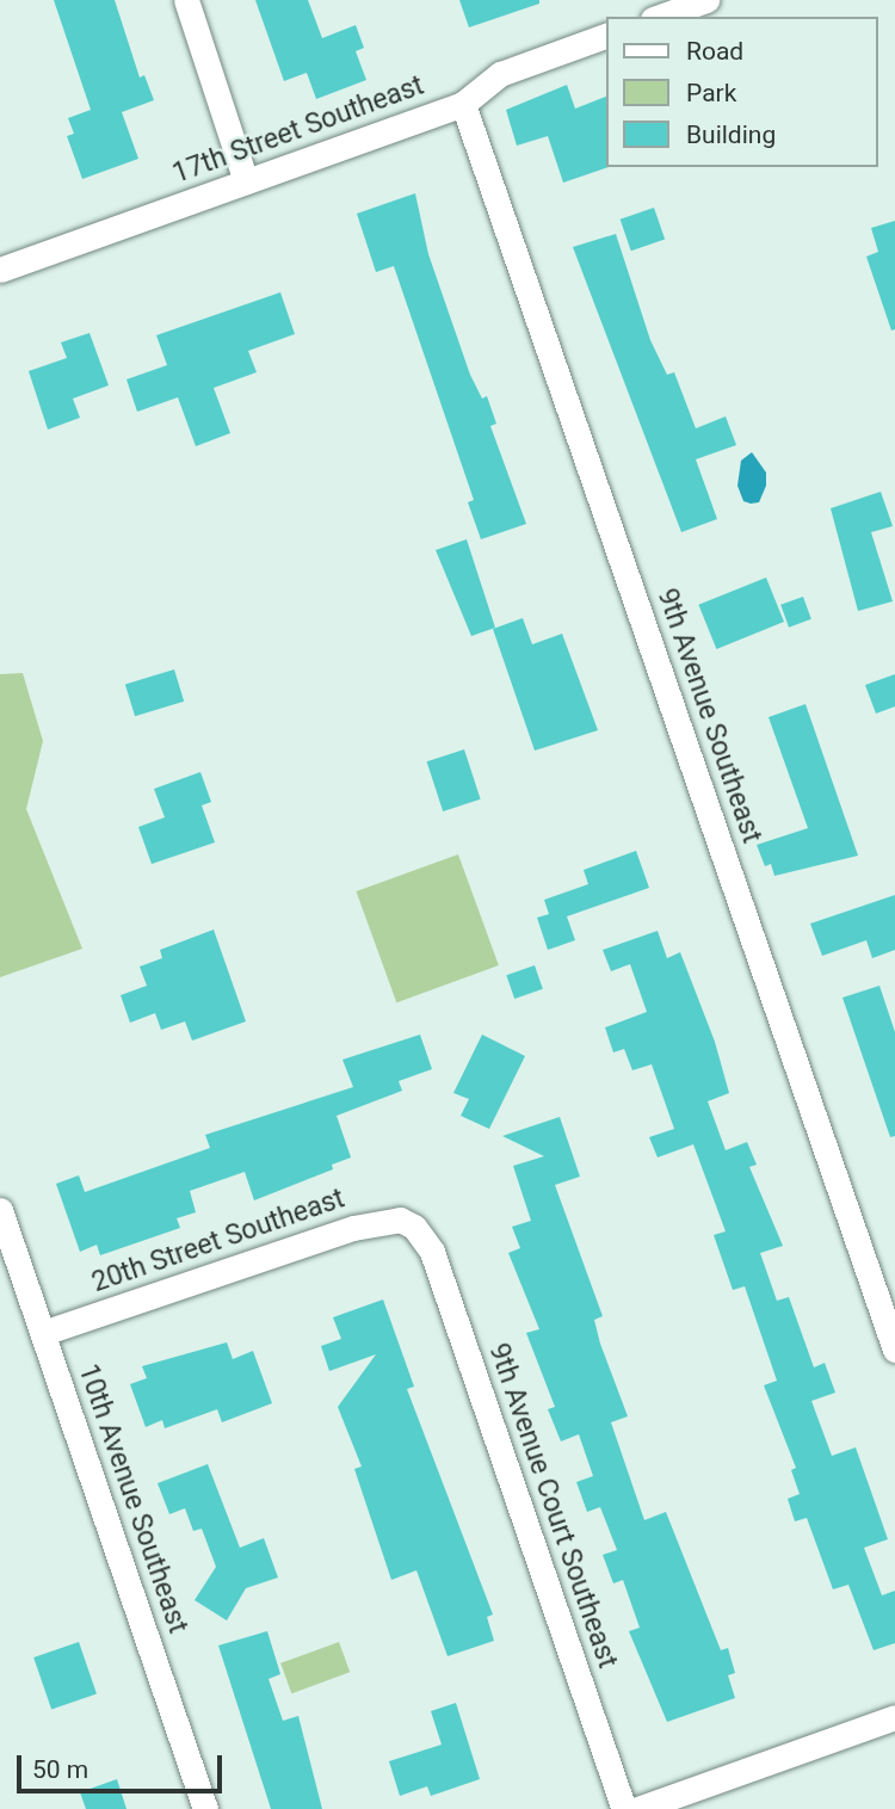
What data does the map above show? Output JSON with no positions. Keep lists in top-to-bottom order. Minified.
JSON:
{"streets":{"street":["17th Street Southeast","9th Avenue Southeast","20th Street Southeast","10th Avenue Southeast","9th Avenue Court Southeast"]},"crossings":[["17th Street Southeast","9th Avenue Southeast"],["20th Street Southeast","10th Avenue Southeast"],["20th Street Southeast","9th Avenue Court Southeast"]],"legend":["Road","Park","Building"],"scale_bar":"50 m"}
